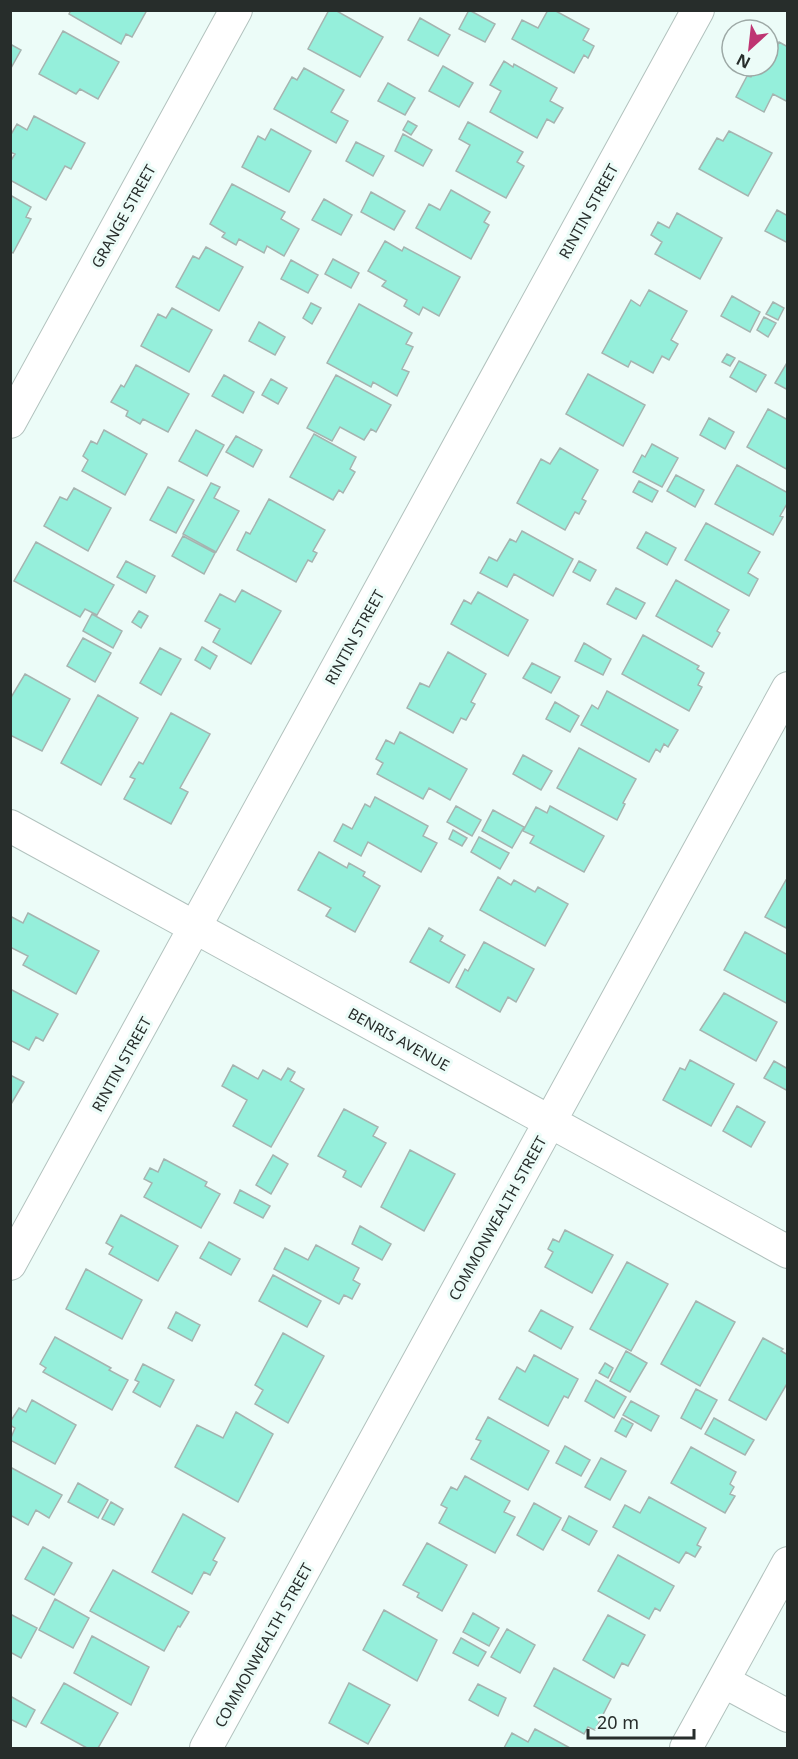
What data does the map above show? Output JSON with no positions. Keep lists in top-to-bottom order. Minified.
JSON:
{"streets":{"street":["RINTIN STREET","GRANGE STREET","BENRIS AVENUE","COMMONWEALTH STREET"]},"crossings":[["RINTIN STREET","BENRIS AVENUE"],["BENRIS AVENUE","COMMONWEALTH STREET"]],"scale_bar":"20 m","north":"bottom left"}
